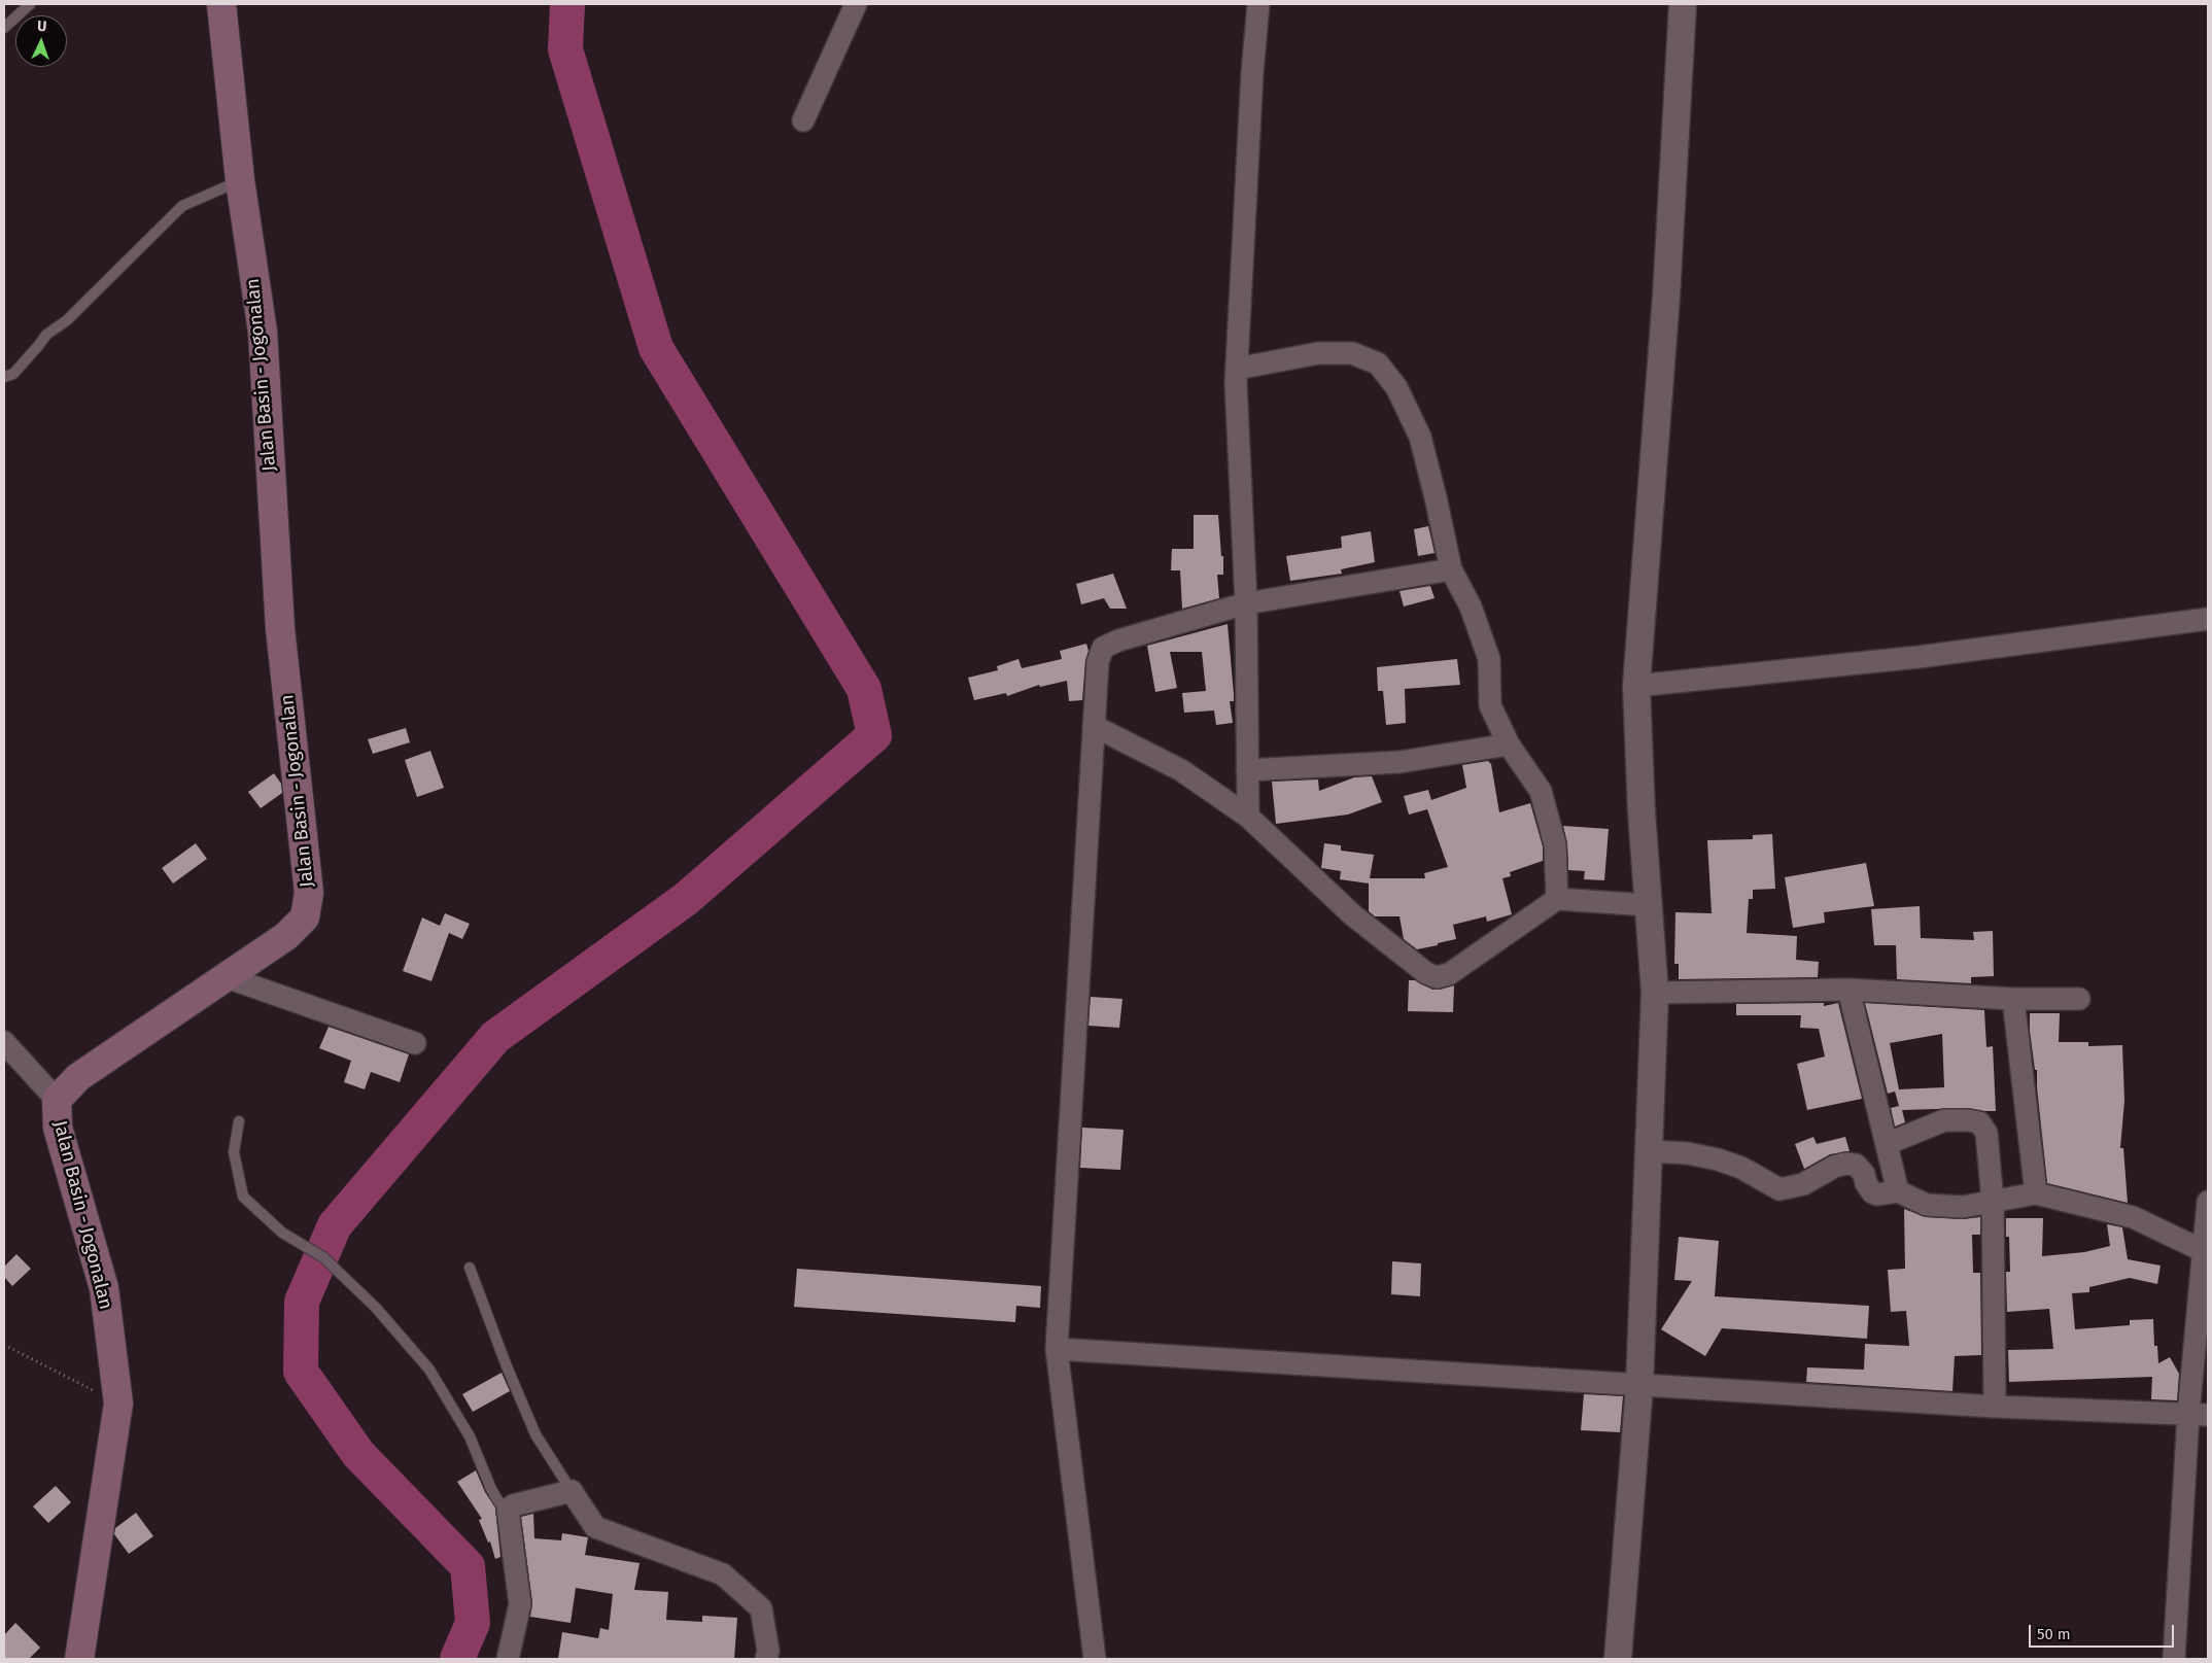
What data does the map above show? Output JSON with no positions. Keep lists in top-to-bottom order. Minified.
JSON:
{"streets":{"main road":["Jalan Basin - Jogonalan"]},"scale_bar":"50 m","north":"top"}
